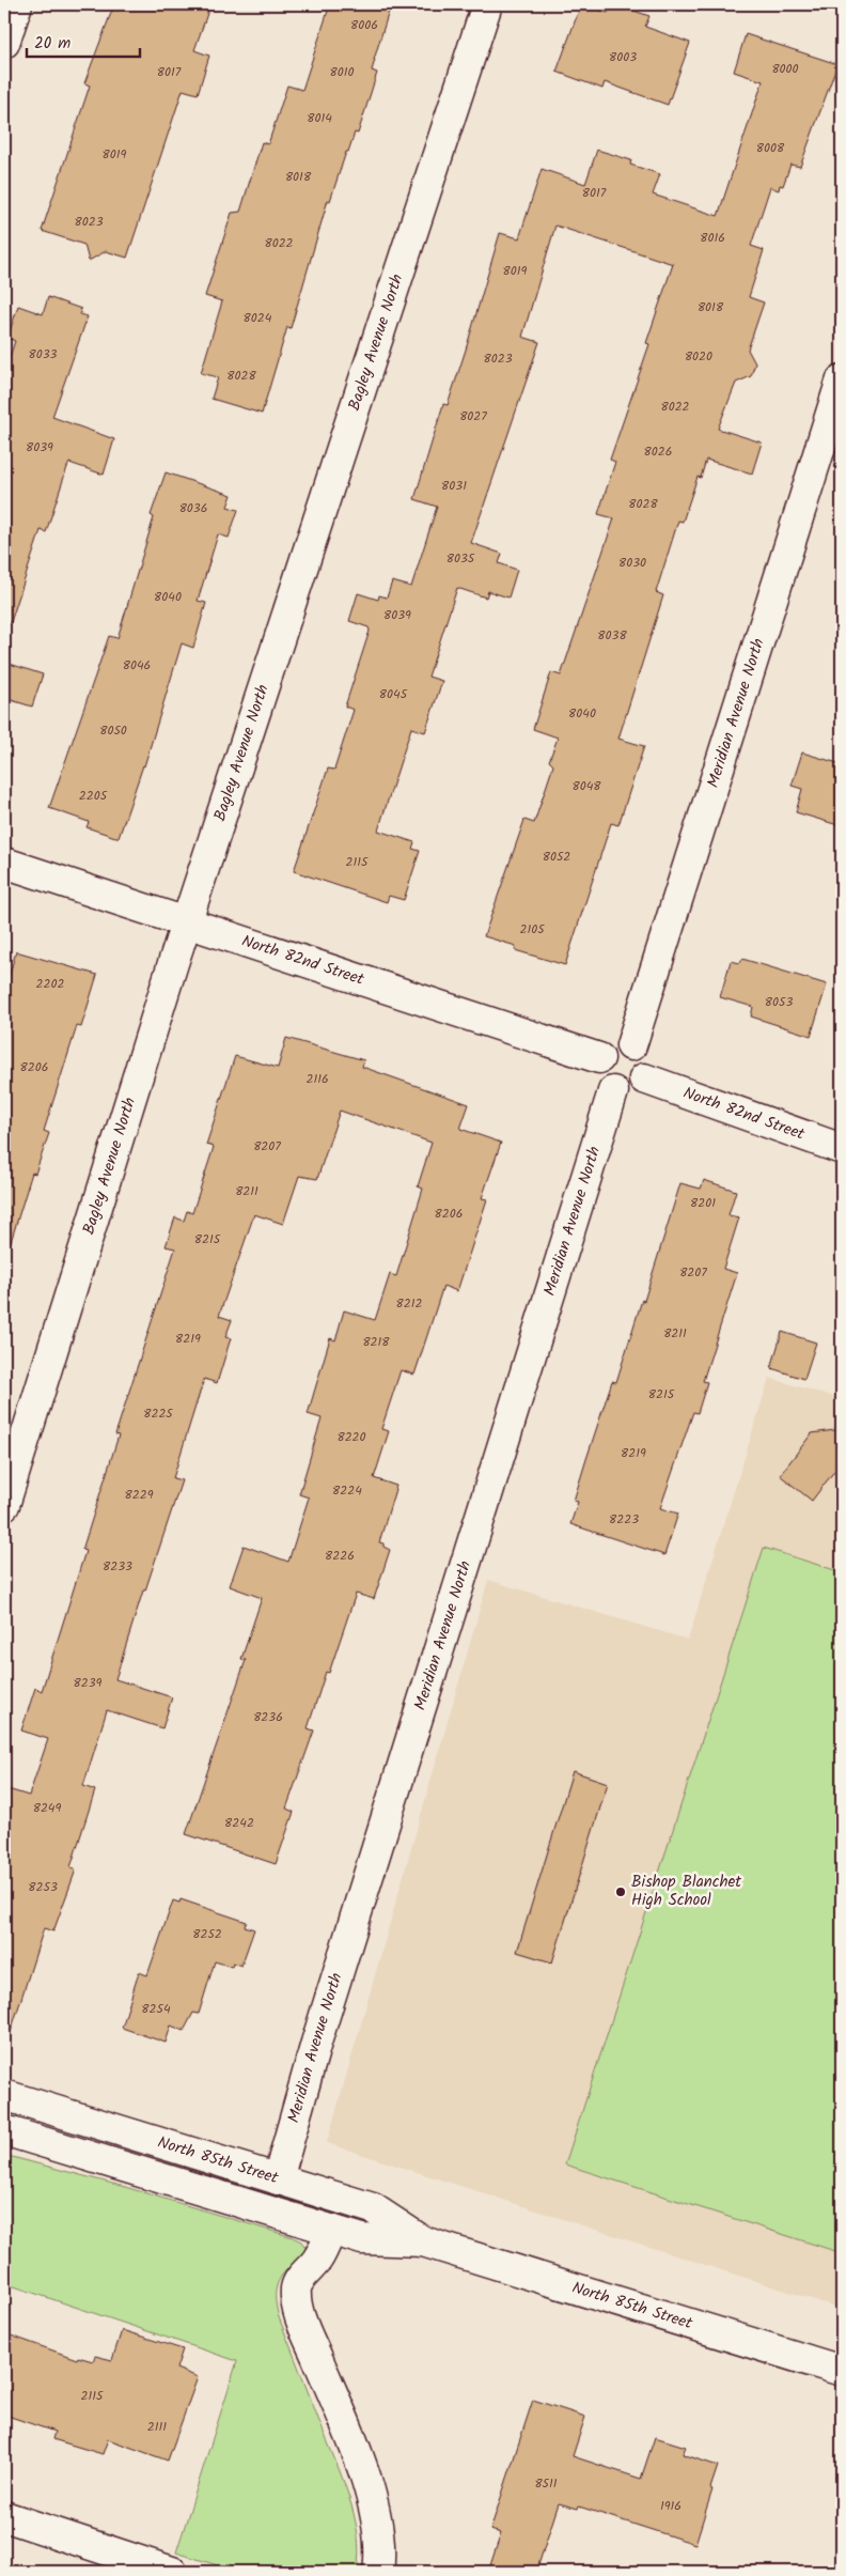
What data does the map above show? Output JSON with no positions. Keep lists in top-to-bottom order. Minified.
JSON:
{"streets":{"street":["Bagley Avenue North","Meridian Avenue North","North 82nd Street","North 85th Street"]},"crossings":[["Bagley Avenue North","North 82nd Street"],["Meridian Avenue North","North 82nd Street"],["Meridian Avenue North","North 85th Street"]],"places":["Bishop Blanchet High School"],"house_numbers":["8006","8003","8000","8017","8010","8014","8008","8019","8018","8017","8023","8016","8022","8019","8018","8024","8033","8020","8023","8028","8022","8027","8039","8026","8031","8028","8036","8035","8030","8040","8039","8038","8046","8045","8040","8050","8048","2205","8052","2115","2105","2202","8053","8206","2116","8207","8211","8201","8206","8215","8207","8212","8211","8219","8218","8215","8225","8220","8219","8224","8229","8223","8226","8233","8239","8236","8249","8242","8253","8252","8254","2115","2111","8511","1916"],"scale_bar":"20 m"}
